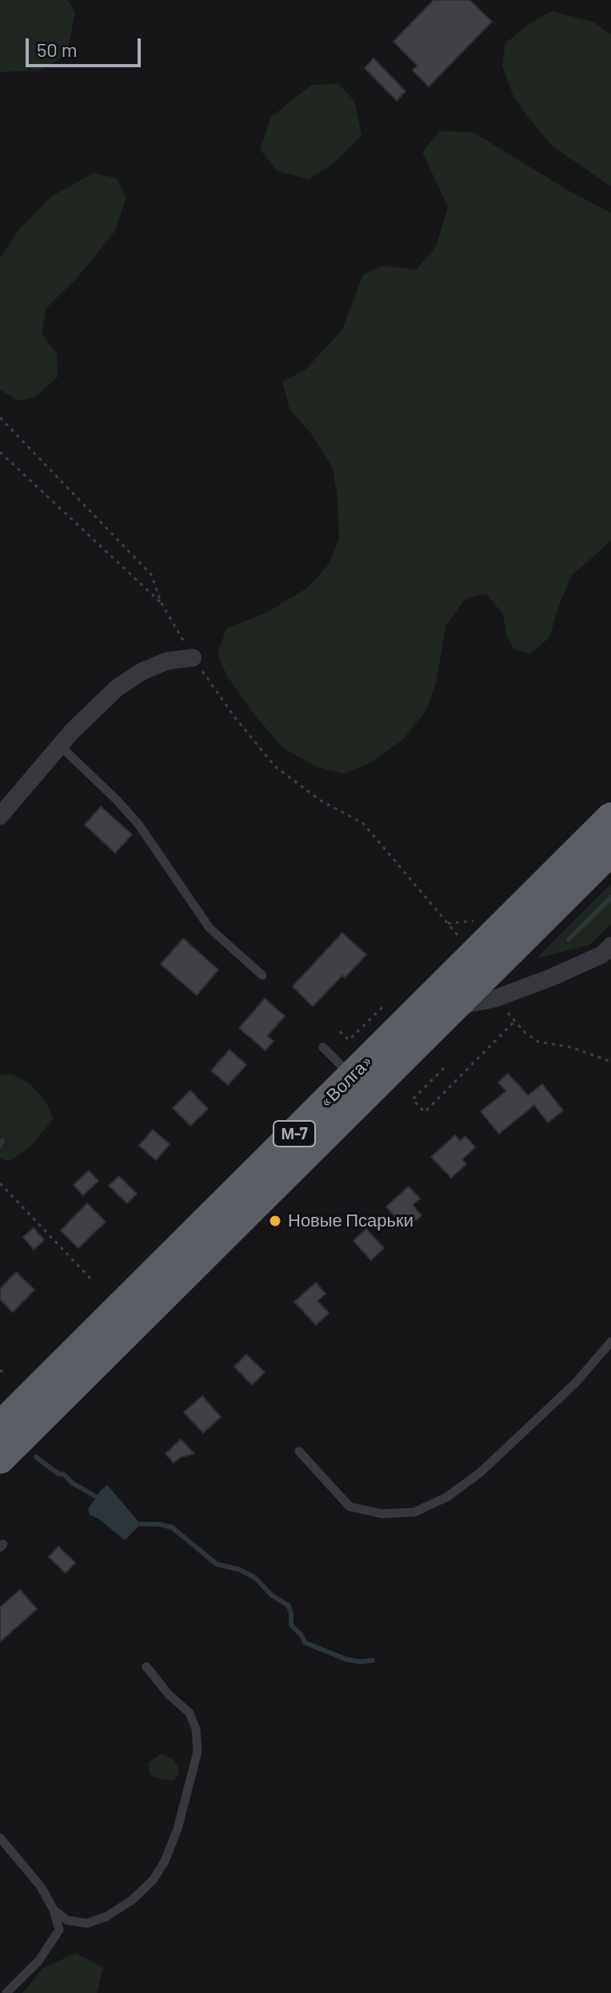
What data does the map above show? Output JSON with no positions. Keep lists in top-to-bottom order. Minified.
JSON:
{"streets":{"highway":["«Волга»","М-7"]},"places":["Новые Псарьки"],"scale_bar":"50 m"}
